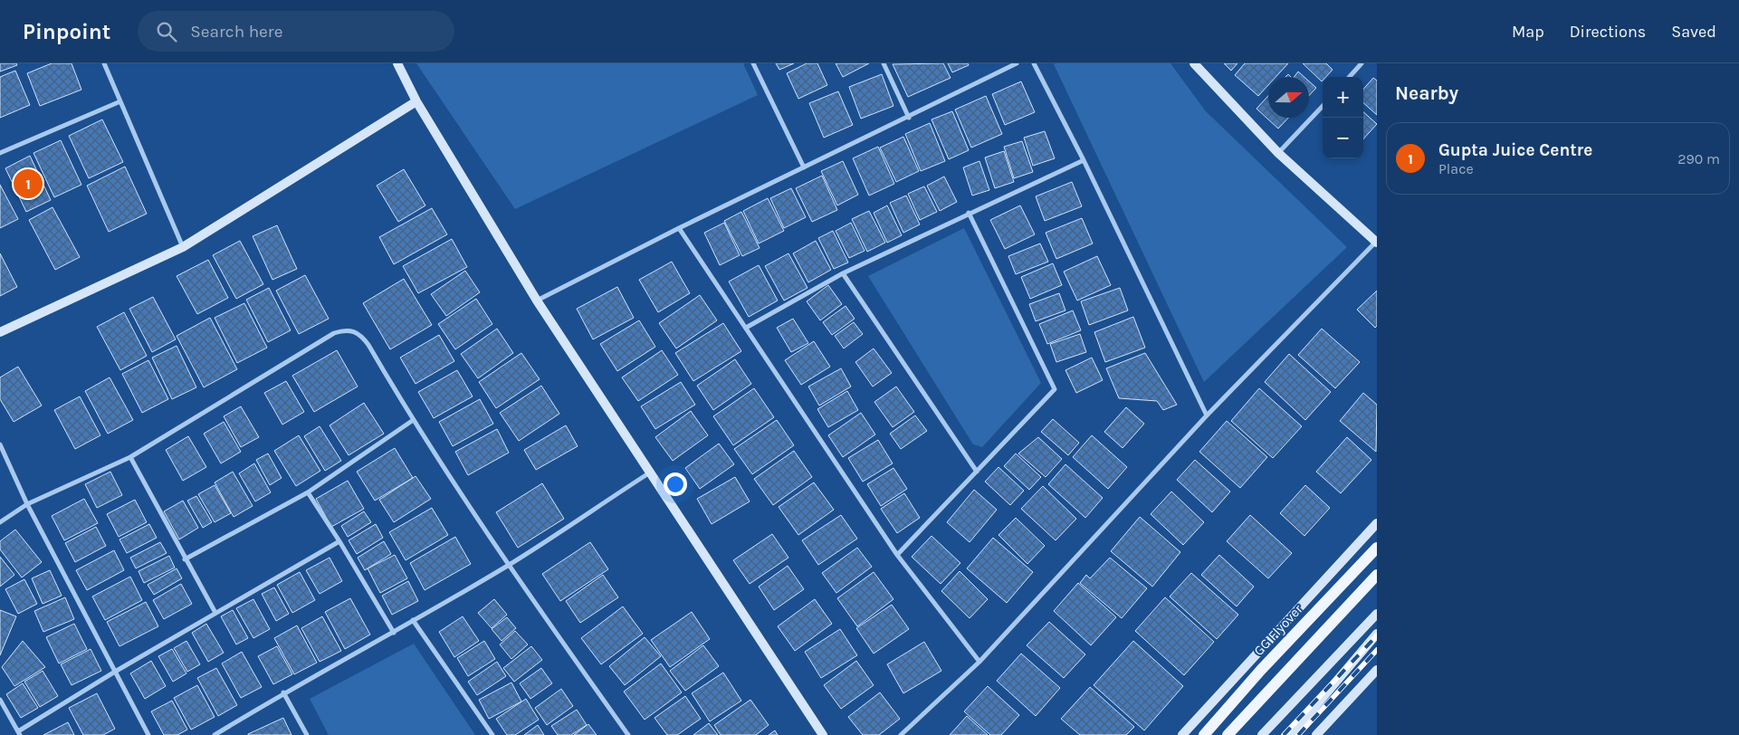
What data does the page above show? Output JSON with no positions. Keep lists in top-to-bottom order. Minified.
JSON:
{"streets":{"main road":["GG Flyover"]},"north":"right","page":{"header":"Pinpoint","search":"Search here","nav":["Map","Directions","Saved"],"heading":"Nearby","map_buttons":["+","−"],"list":[{"mark":"1","name":"Gupta Juice Centre","note":"Place","value":"290 m"}],"pins":"1"}}
